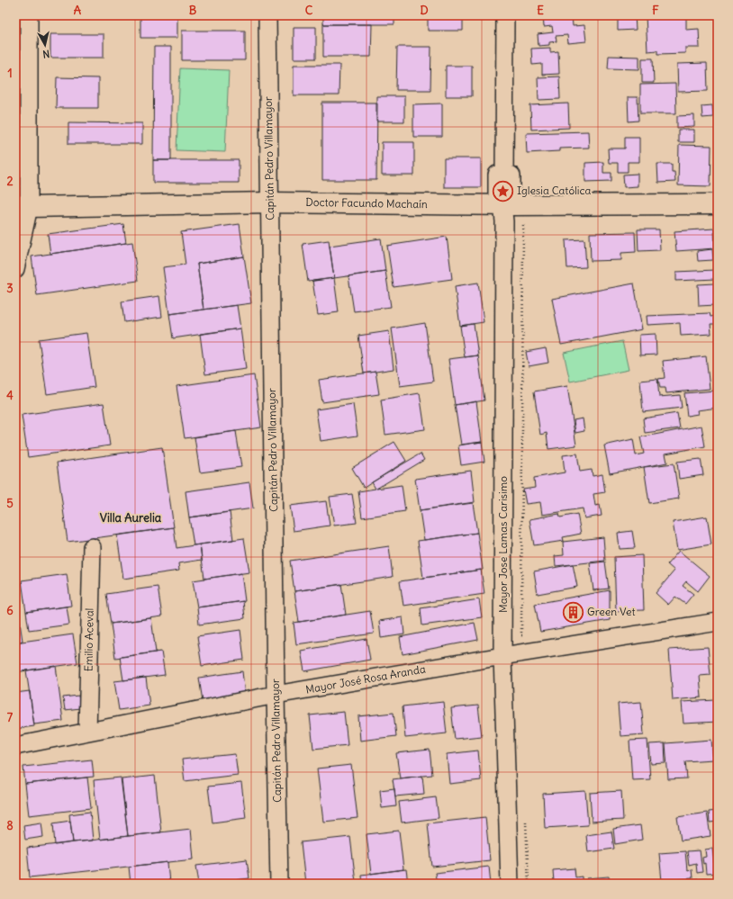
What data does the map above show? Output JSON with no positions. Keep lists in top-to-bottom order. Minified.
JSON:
{"streets":{"main road":["Doctor Facundo Machaín"],"street":["Capitán Pedro Villamayor","Mayor Jose Lamas Carisimo","Emilio Aceval","Mayor José Rosa Aranda"]},"crossings":[["Capitán Pedro Villamayor","Doctor Facundo Machaín"],["Capitán Pedro Villamayor","Mayor José Rosa Aranda"],["Doctor Facundo Machaín","Mayor Jose Lamas Carisimo"],["Mayor Jose Lamas Carisimo","Mayor José Rosa Aranda"],["Emilio Aceval","Mayor José Rosa Aranda"]],"districts":["Villa Aurelia"],"places":{"place":["Iglesia Católica"],"building":["Green Vet"]},"north":"bottom","grid":{"columns":["A","B","C","D","E","F"],"rows":["1","2","3","4","5","6","7","8"]}}
